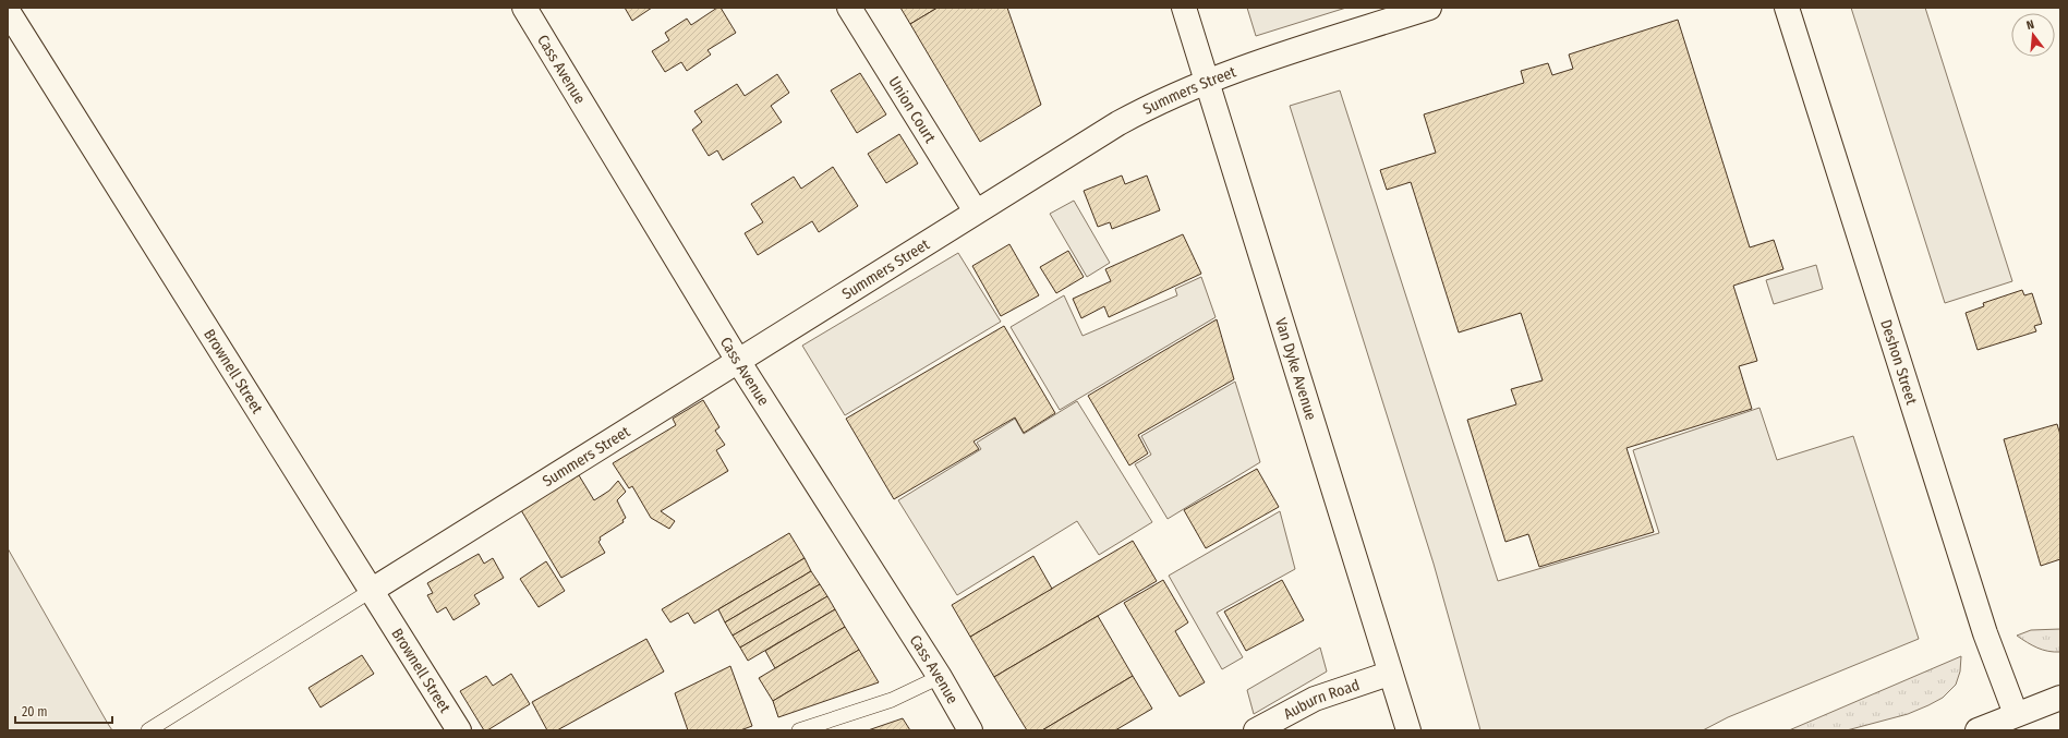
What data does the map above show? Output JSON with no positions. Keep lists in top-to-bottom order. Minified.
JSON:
{"streets":{"main road":["Cass Avenue","Summers Street","Union Court","Deshon Street","Van Dyke Avenue","Brownell Street","Auburn Road"]},"crossings":[["Cass Avenue","Summers Street"],["Summers Street","Union Court"],["Summers Street","Van Dyke Avenue"],["Summers Street","Brownell Street"],["Van Dyke Avenue","Auburn Road"]],"scale_bar":"20 m","north":"top"}
